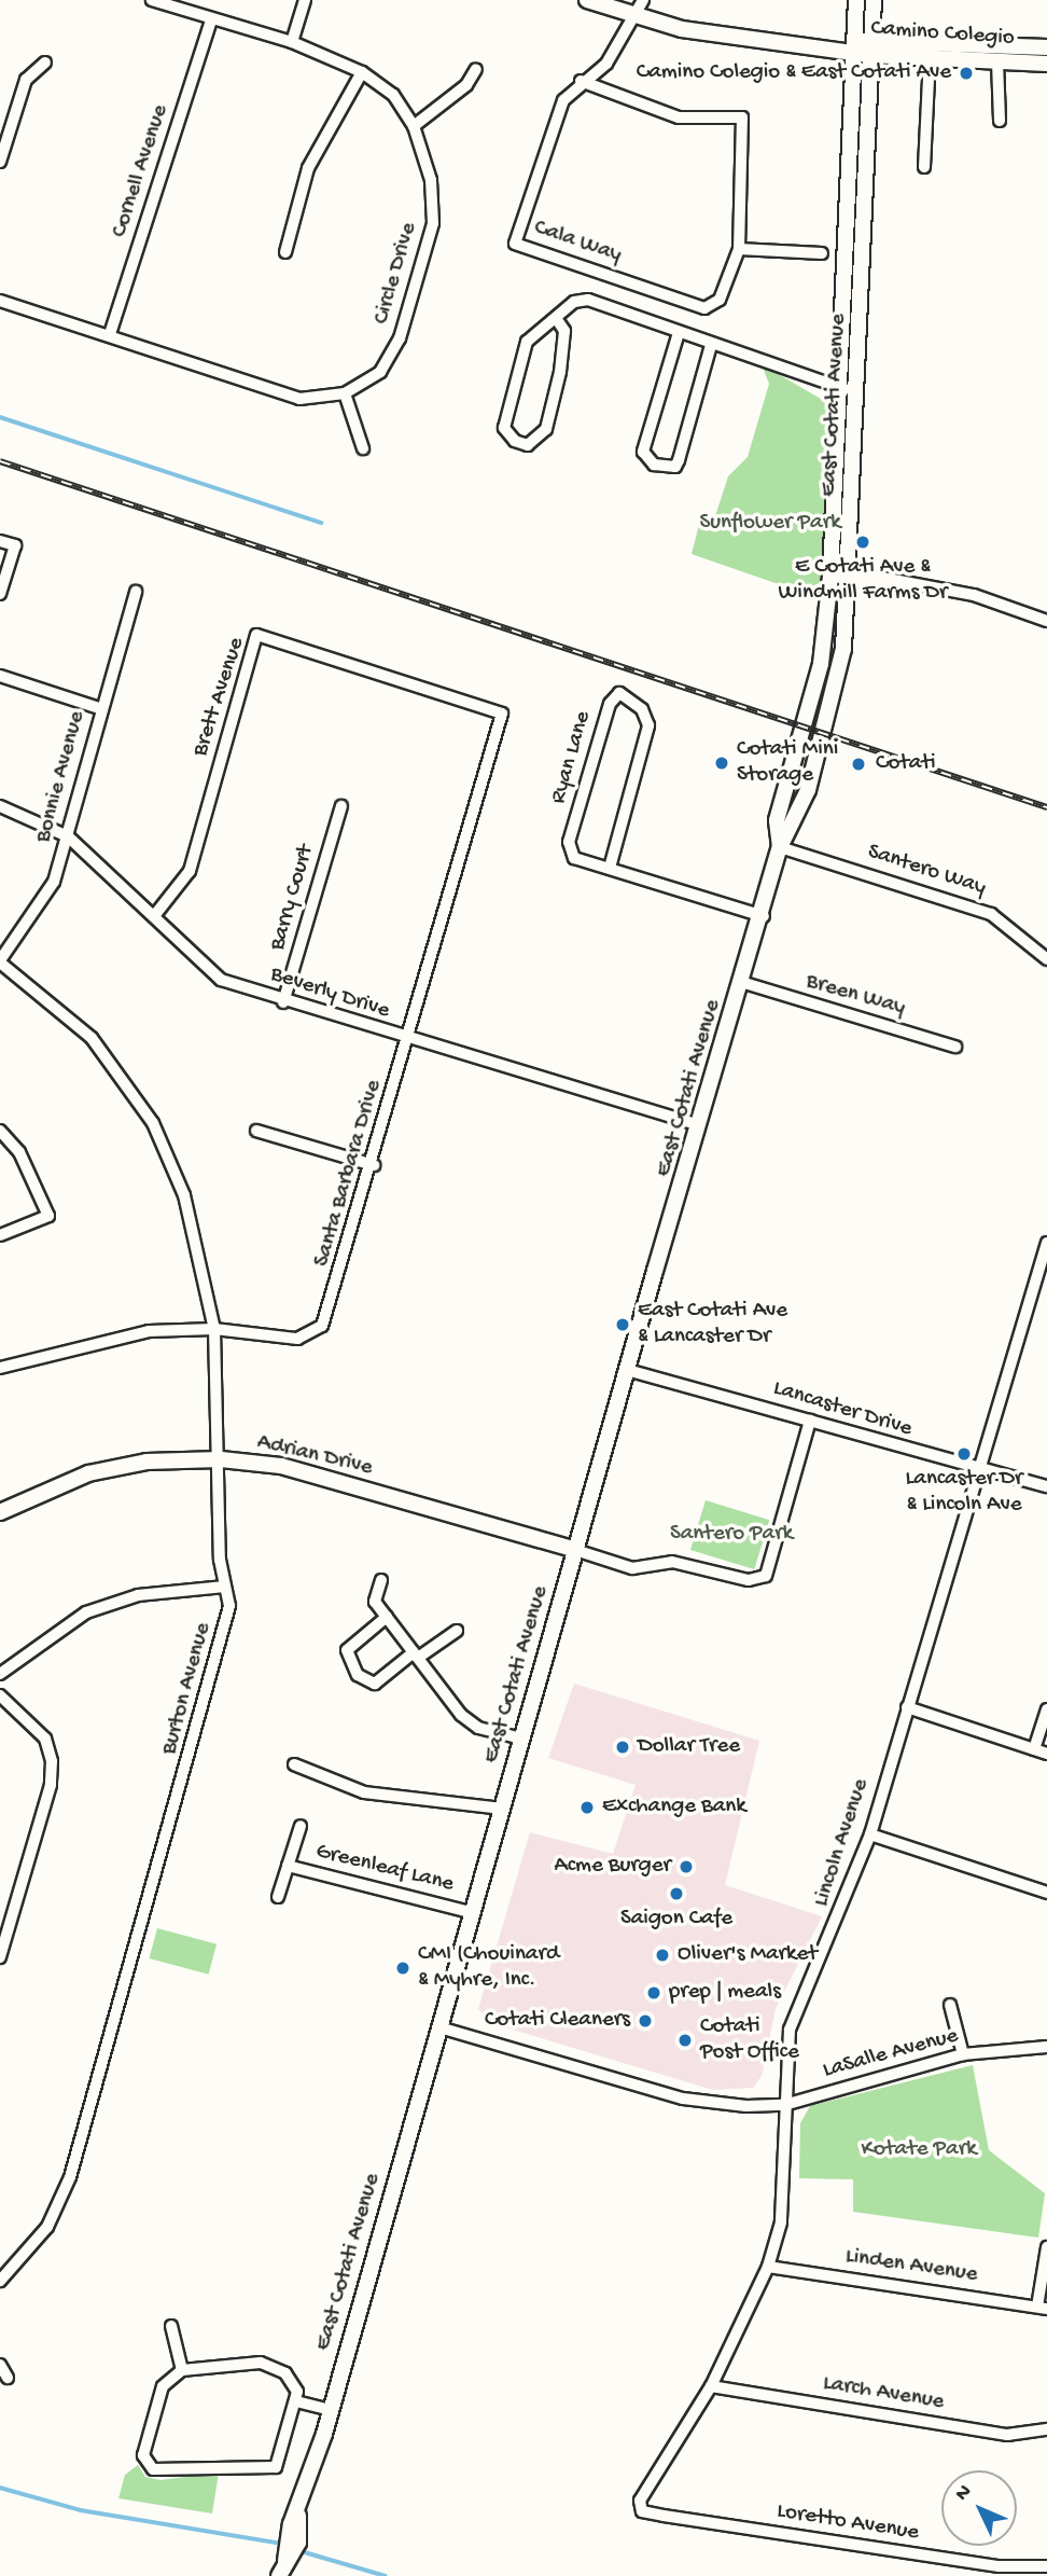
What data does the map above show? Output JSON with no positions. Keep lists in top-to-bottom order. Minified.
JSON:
{"streets":{"main road":["Camino Colegio","East Cotati Avenue","Adrian Drive"],"street":["Cornell Avenue","Cala Way","Circle Drive","Brett Avenue","Ryan Lane","Bonnie Avenue","Santero Way","Barry Court","Beverly Drive","Breen Way","Santa Barbara Drive","Lancaster Drive","Burton Avenue","Lincoln Avenue","Greenleaf Lane","LaSalle Avenue","Linden Avenue","Larch Avenue","Loretto Avenue"]},"crossings":[["Camino Colegio","Cala Way"],["Camino Colegio","East Cotati Avenue"],["Cornell Avenue","Circle Drive"],["East Cotati Avenue","Ryan Lane"],["East Cotati Avenue","Santero Way"],["East Cotati Avenue","Beverly Drive"],["East Cotati Avenue","Breen Way"],["East Cotati Avenue","Lancaster Drive"],["East Cotati Avenue","Adrian Drive"],["East Cotati Avenue","Greenleaf Lane"],["East Cotati Avenue","LaSalle Avenue"],["Brett Avenue","Beverly Drive"],["Brett Avenue","Santa Barbara Drive"],["Bonnie Avenue","Beverly Drive"],["Bonnie Avenue","Burton Avenue"],["Barry Court","Beverly Drive"],["Beverly Drive","Santa Barbara Drive"],["Santa Barbara Drive","Burton Avenue"],["Lancaster Drive","Lincoln Avenue"],["Adrian Drive","Burton Avenue"],["Lincoln Avenue","LaSalle Avenue"],["Lincoln Avenue","Linden Avenue"],["Lincoln Avenue","Larch Avenue"],["Lincoln Avenue","Loretto Avenue"]],"parks":["Sunflower Park","Santero Park","Kotate Park"],"places":["Camino Colegio & East Cotati Ave","E Cotati Ave & Windmill Farms Dr","Cotati Mini Storage","Cotati","East Cotati Ave & Lancaster Dr","Lancaster Dr & Lincoln Ave","Dollar Tree","Exchange Bank","Acme Burger","Saigon Cafe","Oliver's Market","CMI (Chouinard & Myhre, Inc.","prep | meals","Cotati Cleaners","Cotati Post Office"],"north":"top left"}
